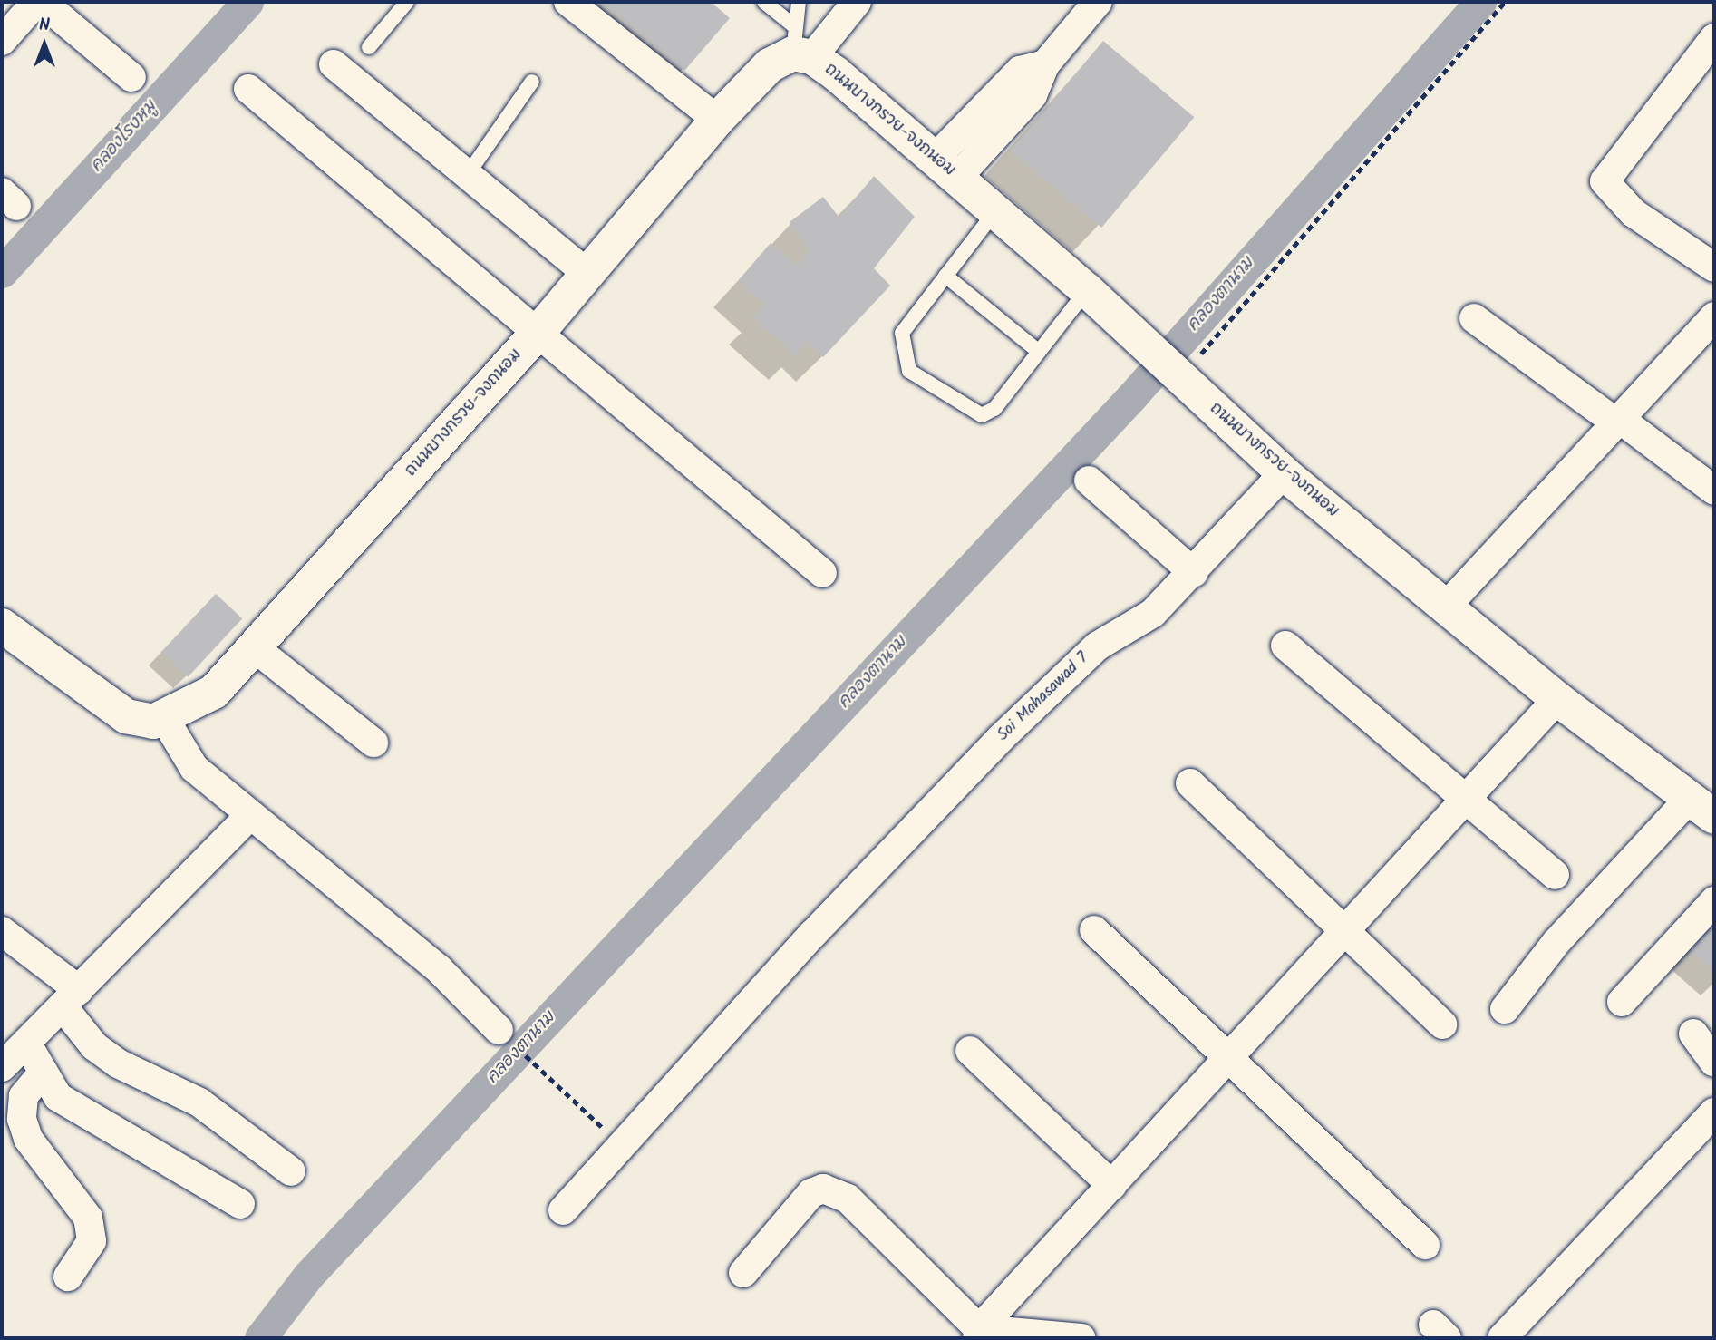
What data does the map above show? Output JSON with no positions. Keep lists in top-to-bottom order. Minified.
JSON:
{"streets":{"street":["ถนนบางกรวย-จงถนอม","Soi Mahasawad 7"]},"crossings":[["ถนนบางกรวย-จงถนอม","Soi Mahasawad 7"]],"water":["คลองโรงหมู","คลองตานาม"],"north":"top"}
